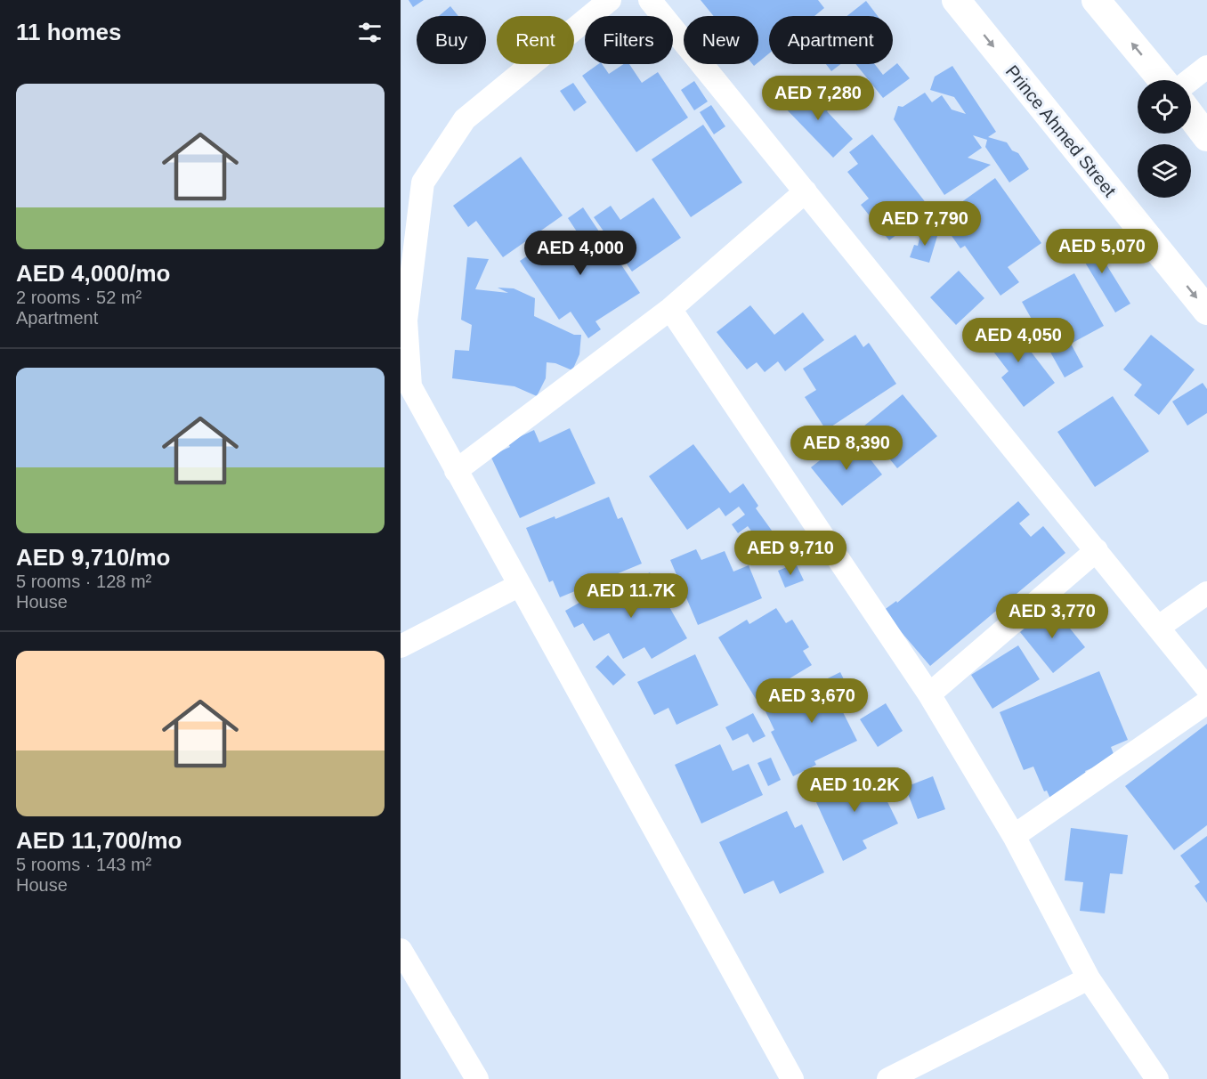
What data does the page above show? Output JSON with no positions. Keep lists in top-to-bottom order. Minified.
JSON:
{"streets":{"main road":["Prince Ahmed Street"]},"page":{"heading":"11 homes","chip":["Buy","Rent","Filters","New","Apartment"],"list":[{"name":"AED 4,000/mo","note":"2 rooms · 52 m² · Apartment"},{"name":"AED 9,710/mo","note":"5 rooms · 128 m² · House"},{"name":"AED 11,700/mo","note":"5 rooms · 143 m² · House"}],"price":["AED 7,280","AED 7,790","AED 5,070","AED 4,000","AED 4,050","AED 8,390","AED 9,710","AED 11.7K","AED 3,770","AED 3,670","AED 10.2K"]}}
